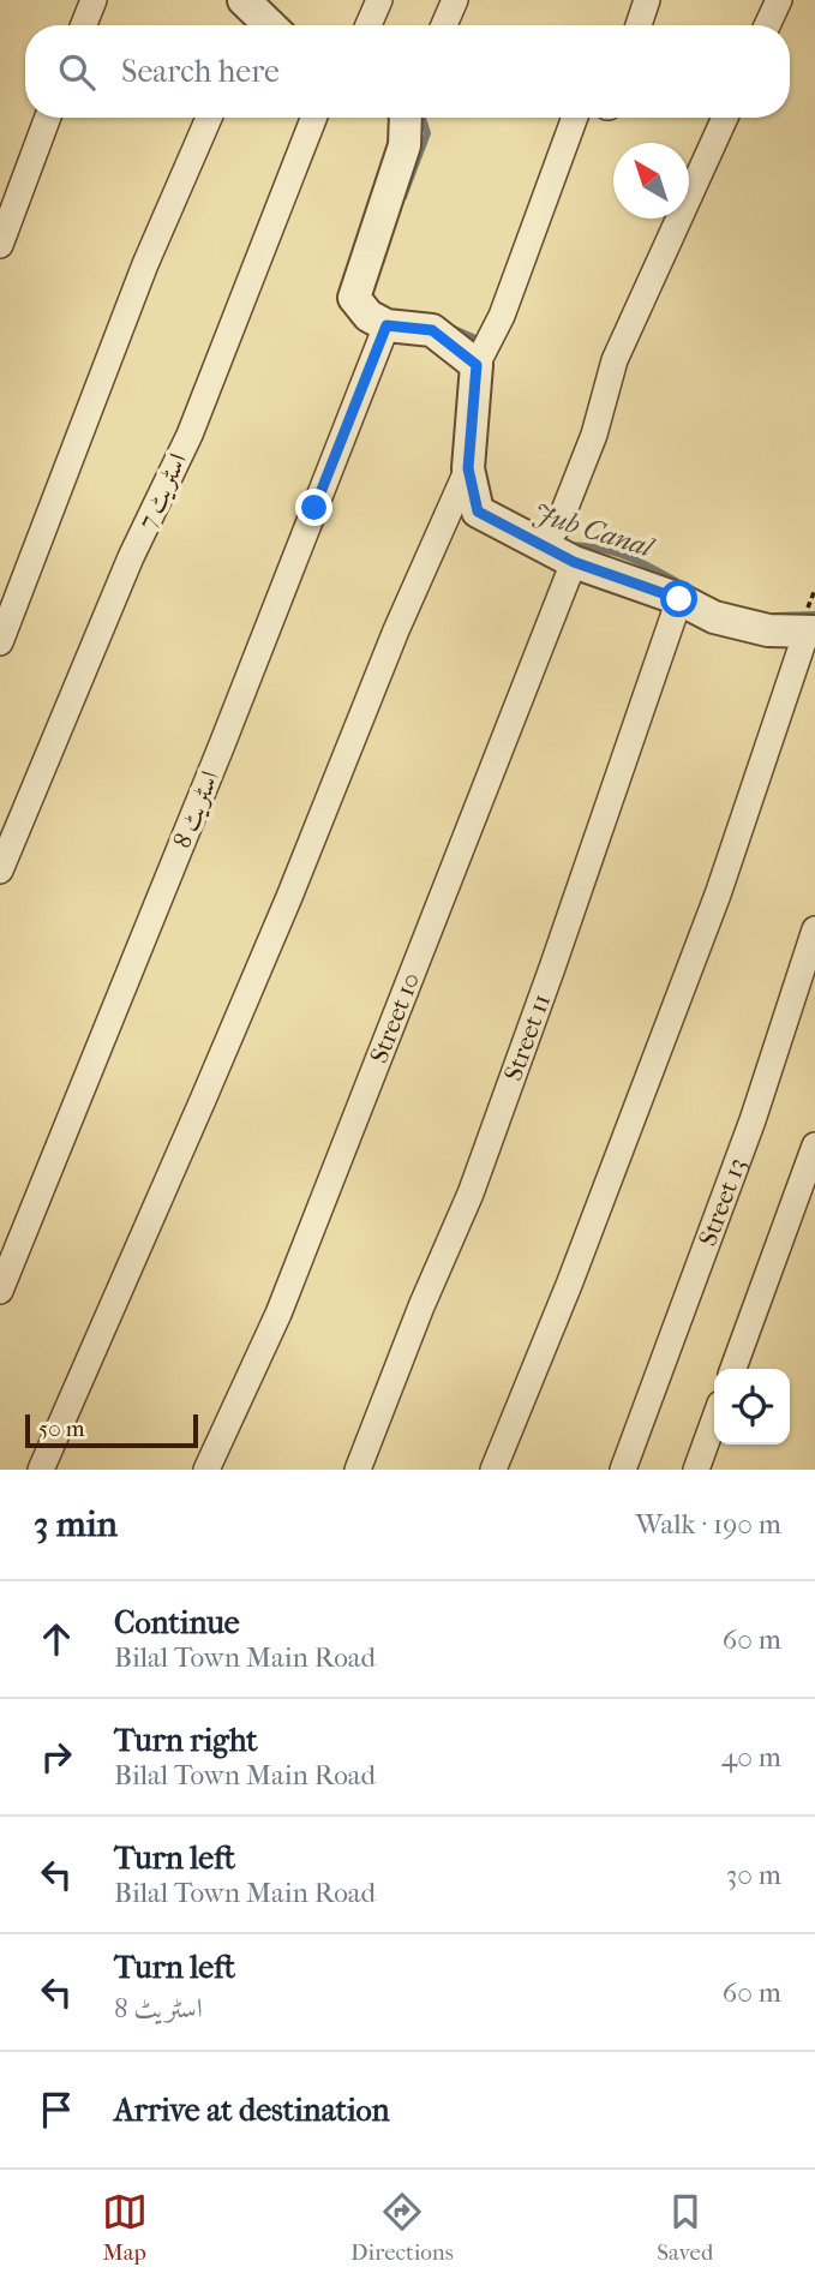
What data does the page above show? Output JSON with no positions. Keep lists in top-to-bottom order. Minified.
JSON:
{"streets":{"street":["اسٹریٹ 7","اسٹریٹ 8","Street 10","Street 11","Street 13"]},"water":["Jub Canal"],"scale_bar":"50 m","north":"top left","page":{"search":"Search here","scale":"50 m","heading":["3 min","Walk · 190 m"],"list":[["Continue","Bilal Town Main Road","60 m"],["Turn right","Bilal Town Main Road","40 m"],["Turn left","Bilal Town Main Road","30 m"],["Turn left","اسٹریٹ 8","60 m"],"Arrive at destination"],"nav":["Map","Directions","Saved"]}}
